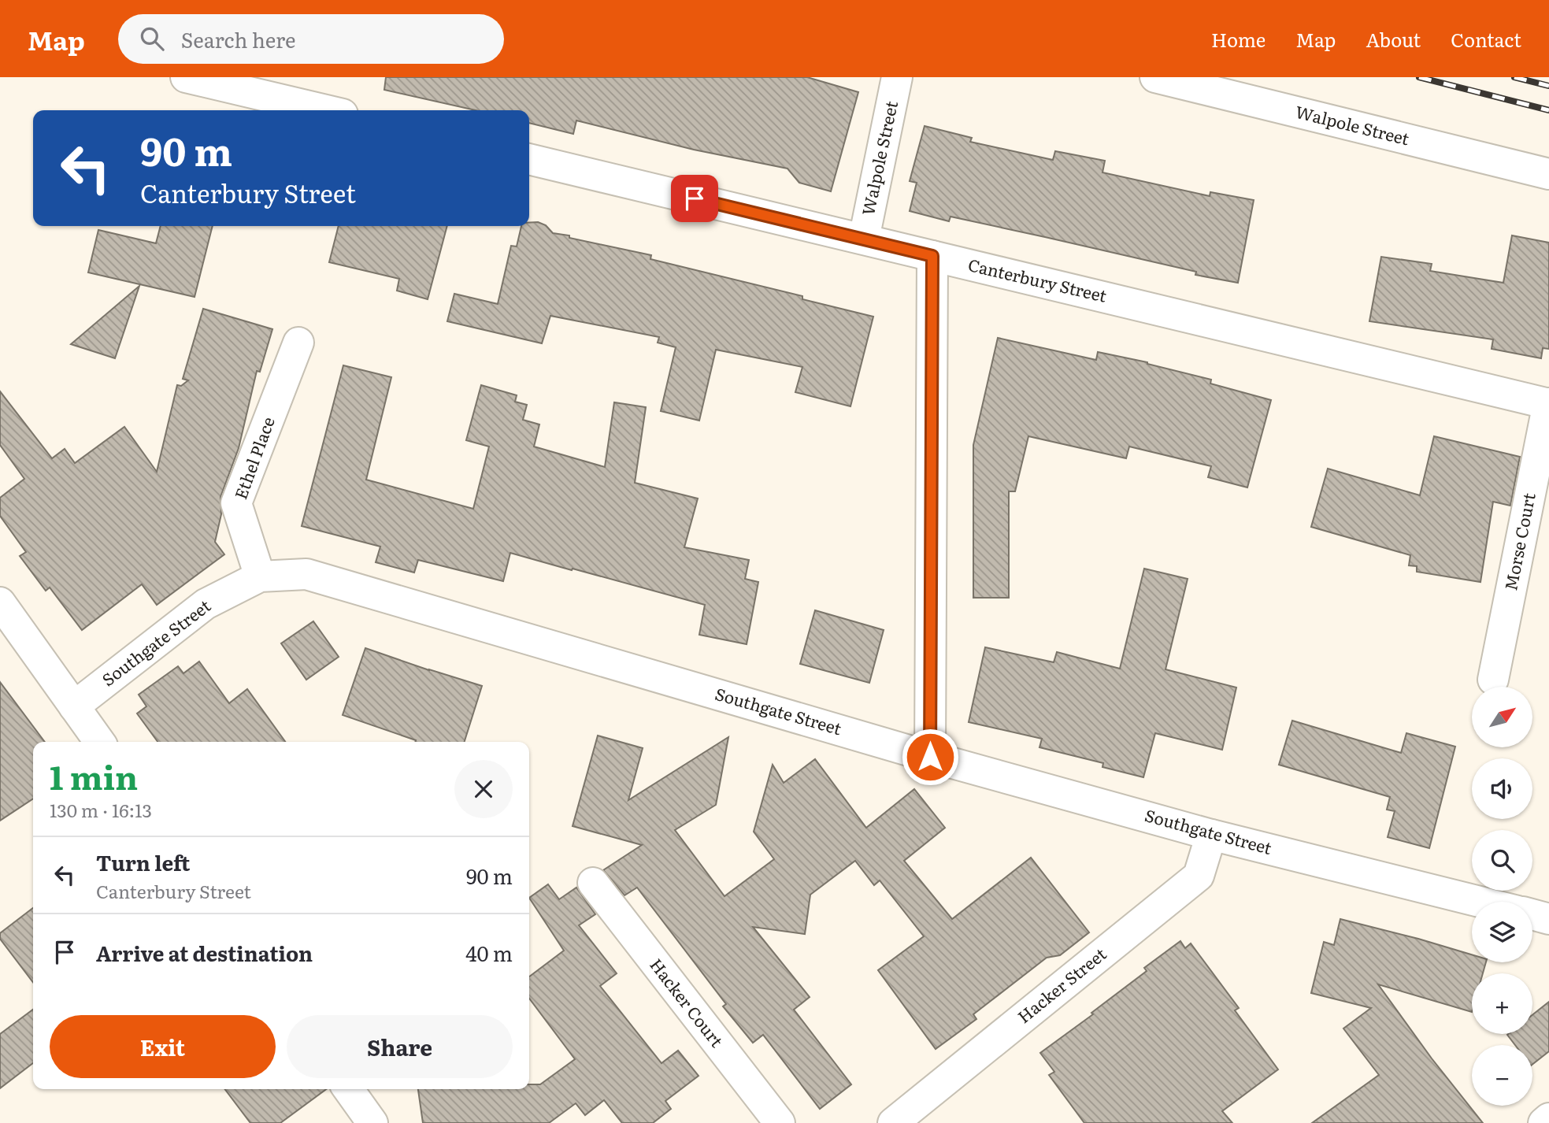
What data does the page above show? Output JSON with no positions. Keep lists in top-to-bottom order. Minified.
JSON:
{"streets":{"street":["Walpole Street","Canterbury Street","Ethel Place","Morse Court","Southgate Street","Hacker Street","Hacker Court"]},"crossings":[["Walpole Street","Canterbury Street"],["Canterbury Street","Morse Court"],["Ethel Place","Southgate Street"],["Southgate Street","Hacker Street"]],"north":"top right","page":{"header":"Map","search":"Search here","nav":["Home","Map","About","Contact"],"turn":["90 m","Canterbury Street"],"map_buttons":["+","−"],"heading":["1 min","130 m · 16:13"],"list":[{"name":"Turn left","note":"Canterbury Street","value":"90 m"},{"name":"Arrive at destination","value":"40 m"}],"buttons":["Exit","Share"]}}
